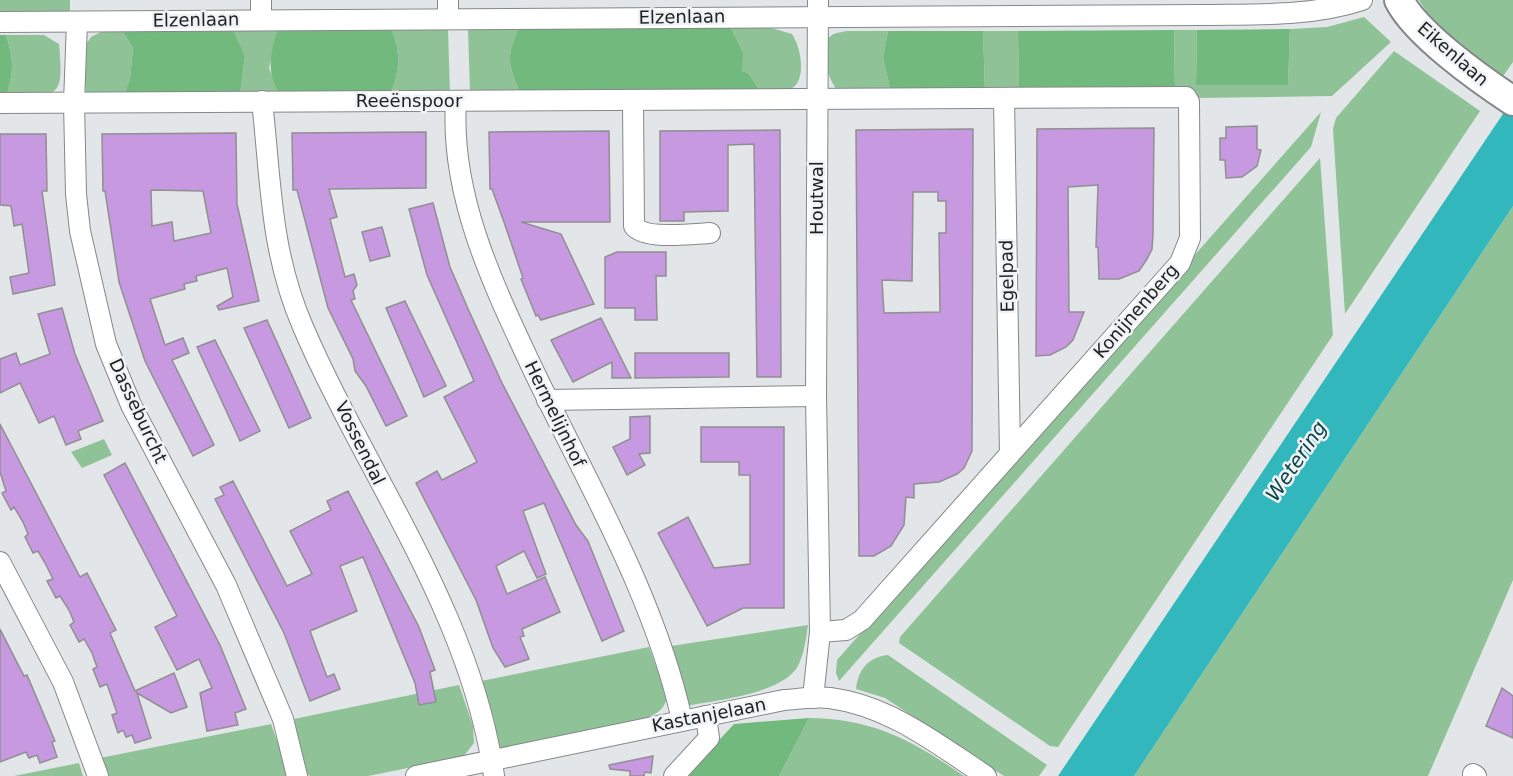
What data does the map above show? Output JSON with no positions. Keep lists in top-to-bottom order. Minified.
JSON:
{"streets":{"street":["Elzenlaan","Eikenlaan","Reeënspoor","Houtwal","Egelpad","Konijnenberg","Dasseburcht","Hermelijnhof","Vossendal","Kastanjelaan"]},"crossings":[["Elzenlaan","Houtwal"],["Elzenlaan","Dasseburcht"],["Reeënspoor","Houtwal"],["Reeënspoor","Konijnenberg"],["Reeënspoor","Dasseburcht"],["Reeënspoor","Hermelijnhof"],["Reeënspoor","Vossendal"],["Houtwal","Konijnenberg"],["Houtwal","Kastanjelaan"],["Egelpad","Konijnenberg"],["Hermelijnhof","Kastanjelaan"],["Vossendal","Kastanjelaan"]],"water":["Wetering"]}
